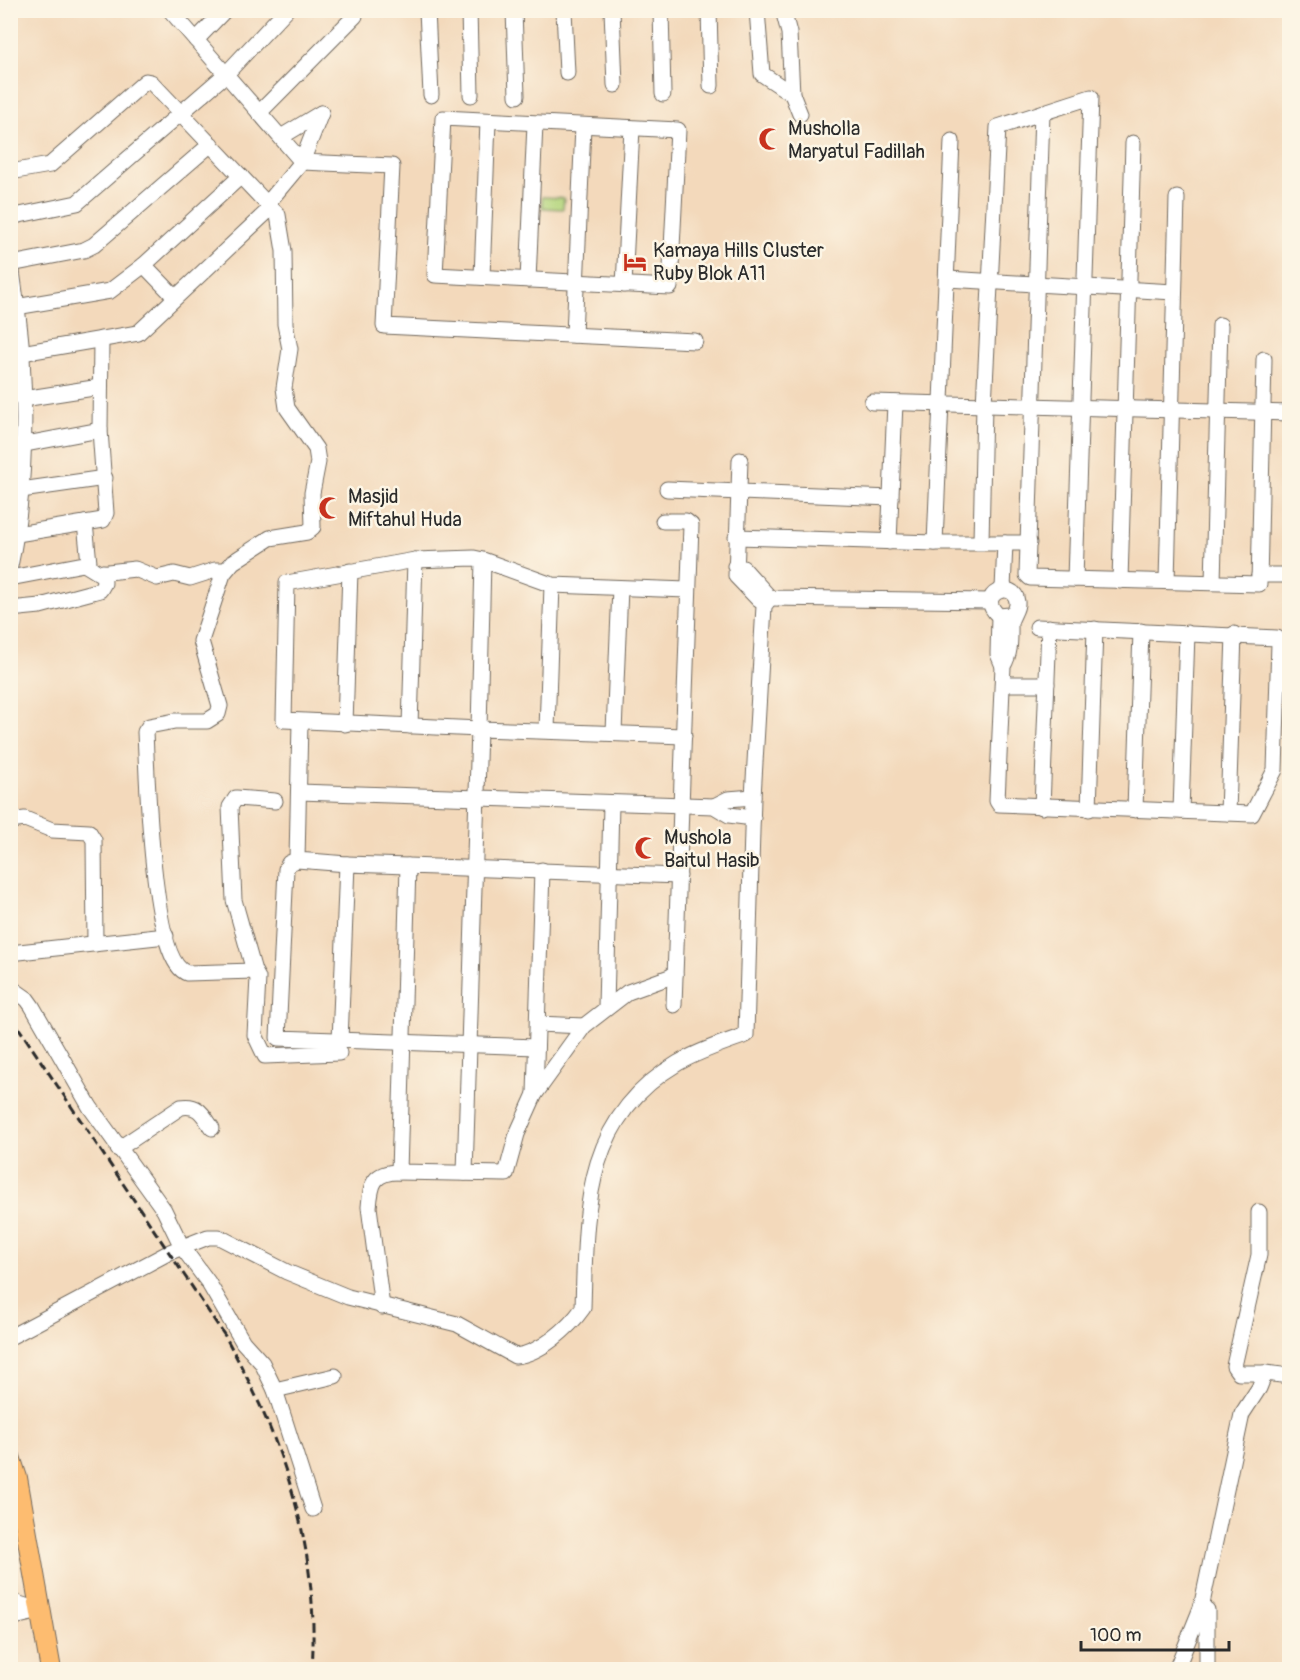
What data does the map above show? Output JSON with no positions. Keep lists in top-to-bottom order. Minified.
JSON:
{"places":{"mosque":["Musholla Maryatul Fadillah","Masjid Miftahul Huda","Mushola Baitul Hasib"],"hotel":["Kamaya Hills Cluster Ruby Blok A11"]},"scale_bar":"100 m"}
